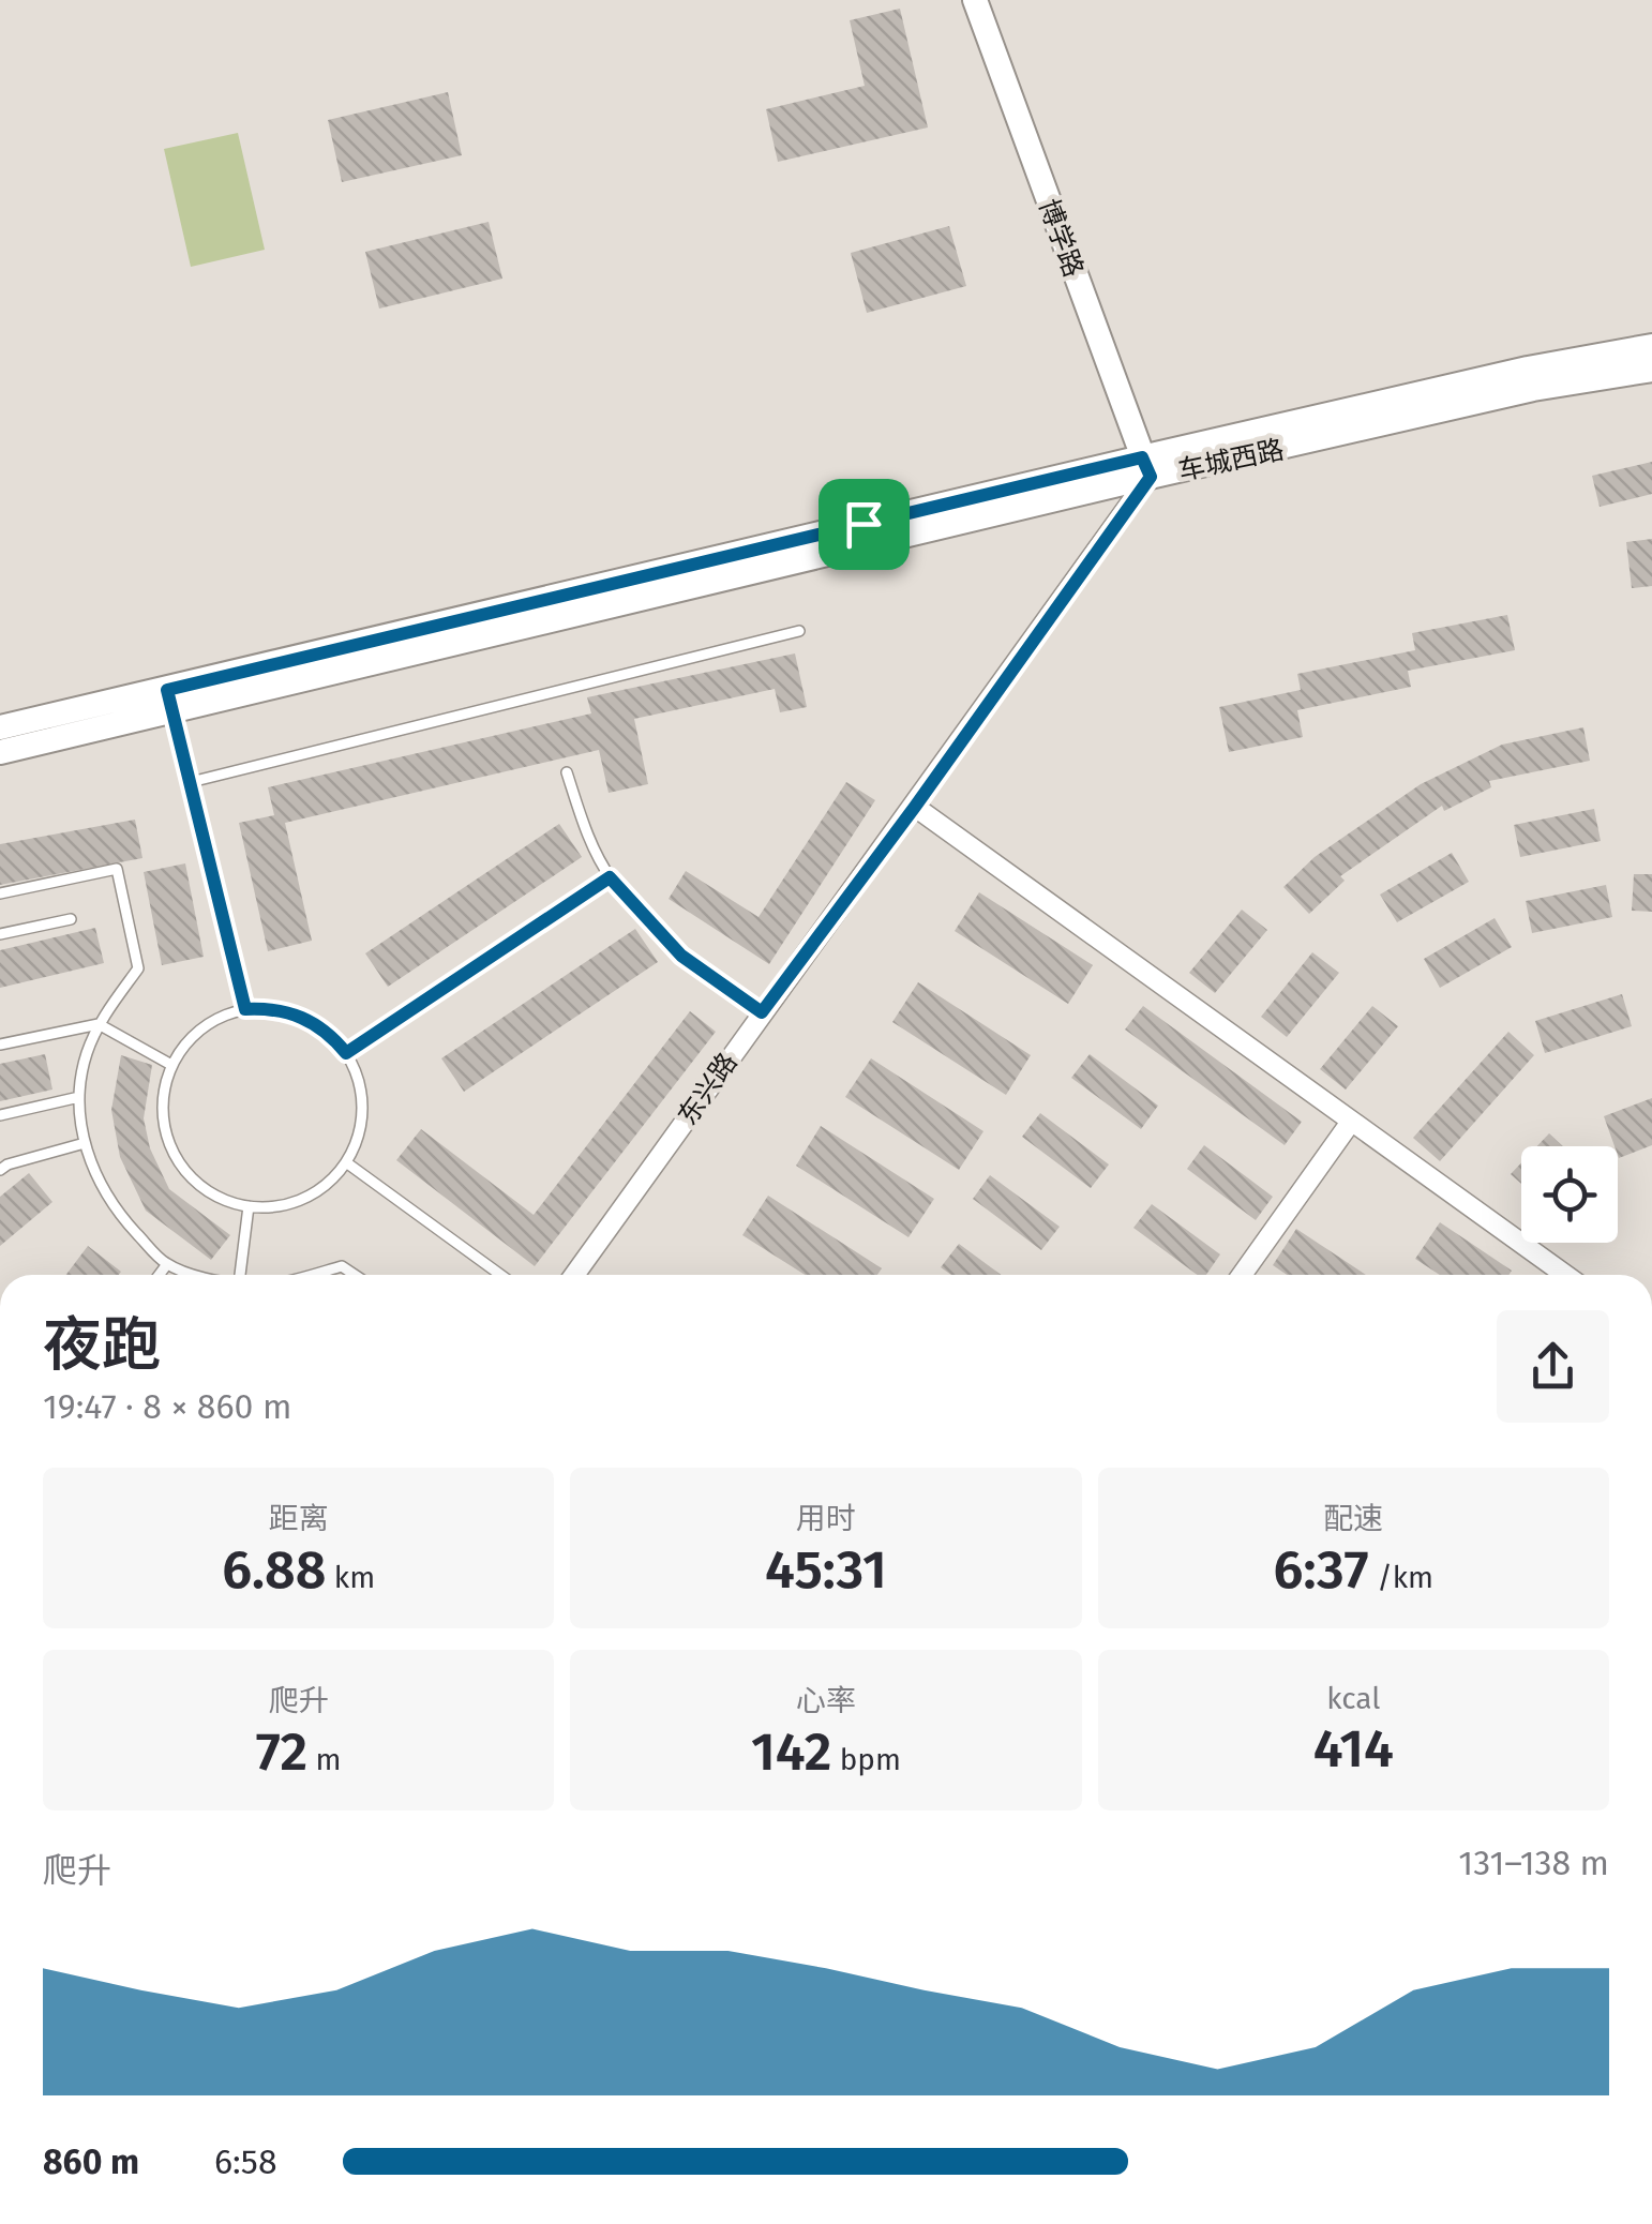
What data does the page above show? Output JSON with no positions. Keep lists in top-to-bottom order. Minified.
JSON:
{"streets":{"main road":["博学路","车城西路"],"street":["东兴路"]},"crossings":[["博学路","车城西路"],["博学路","东兴路"],["车城西路","东兴路"]],"page":{"heading":["夜跑","19:47 · 8 × 860 m"],"stats":[["距离","6.88 km"],["用时","45:31"],["配速","6:37 /km"],["爬升","72 m"],["心率","142 bpm"],["kcal","414"]],"chart":["爬升","131–138 m"],"list":[{"name":"860 m","note":"6:58"}]}}
